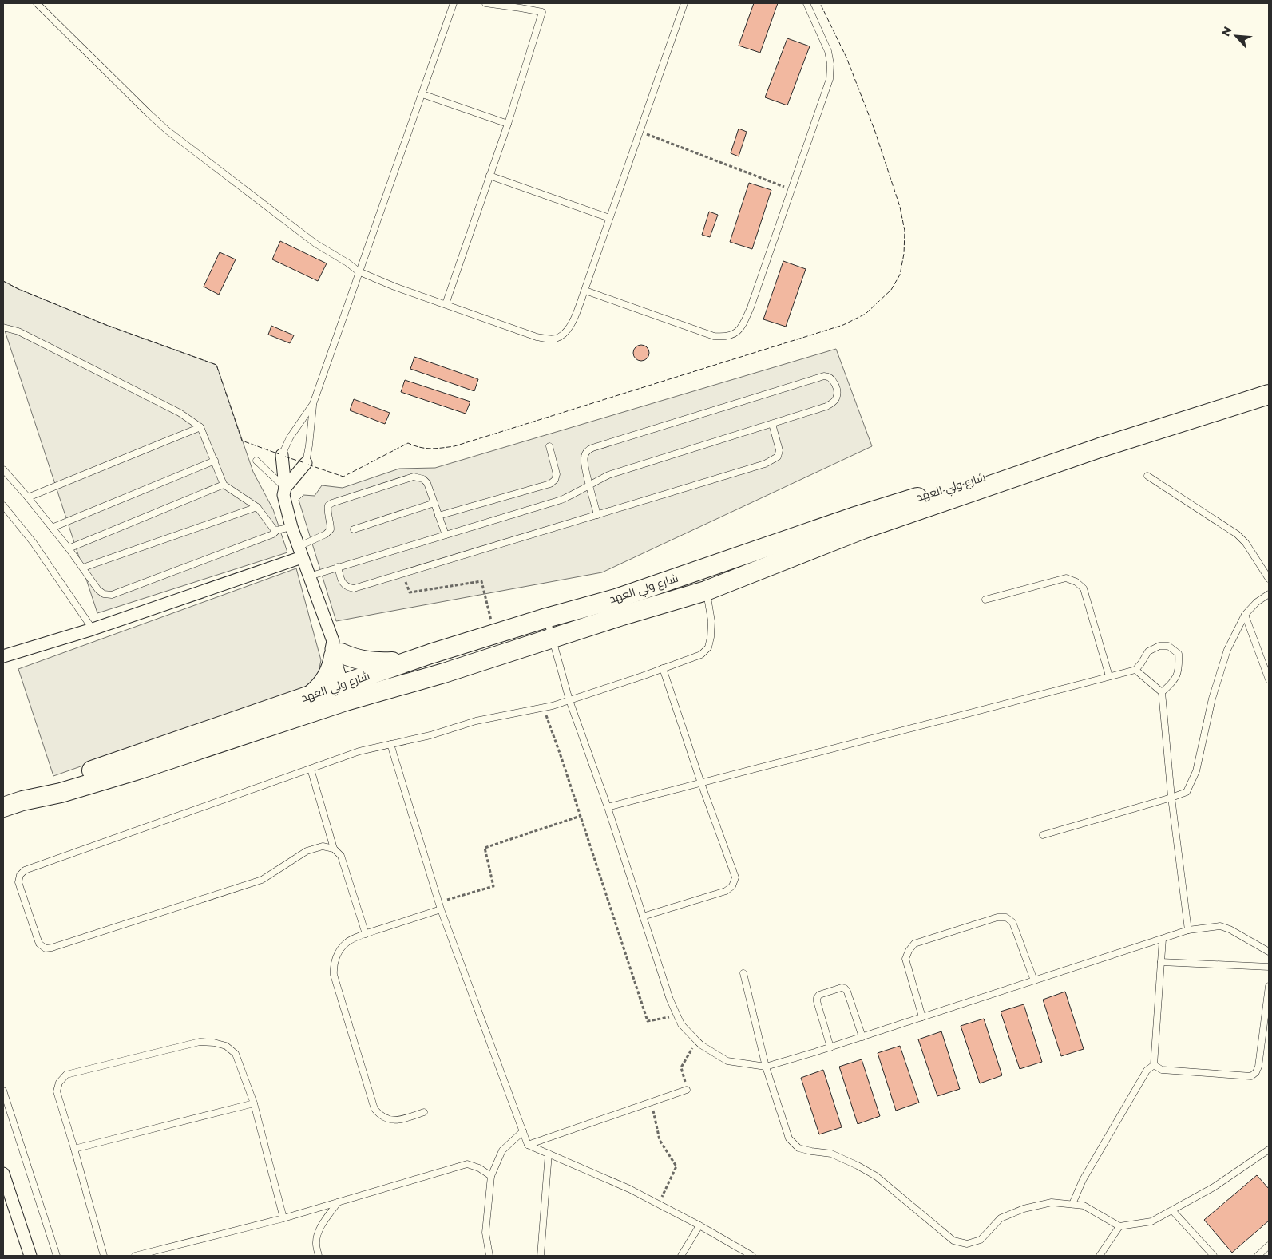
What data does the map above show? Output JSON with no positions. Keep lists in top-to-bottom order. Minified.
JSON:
{"streets":{"main road":["شارع ولي العهد"]},"north":"top left"}
